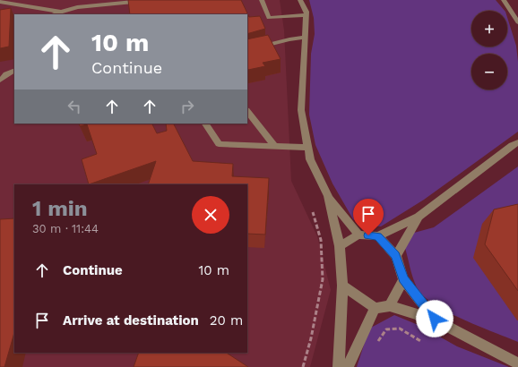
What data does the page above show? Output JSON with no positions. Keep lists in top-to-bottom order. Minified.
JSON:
{"page":{"map_buttons":["+","−"],"turn":["10 m","Continue"],"heading":["1 min","30 m · 11:44"],"list":[{"name":"Continue","value":"10 m"},{"name":"Arrive at destination","value":"20 m"}]}}
